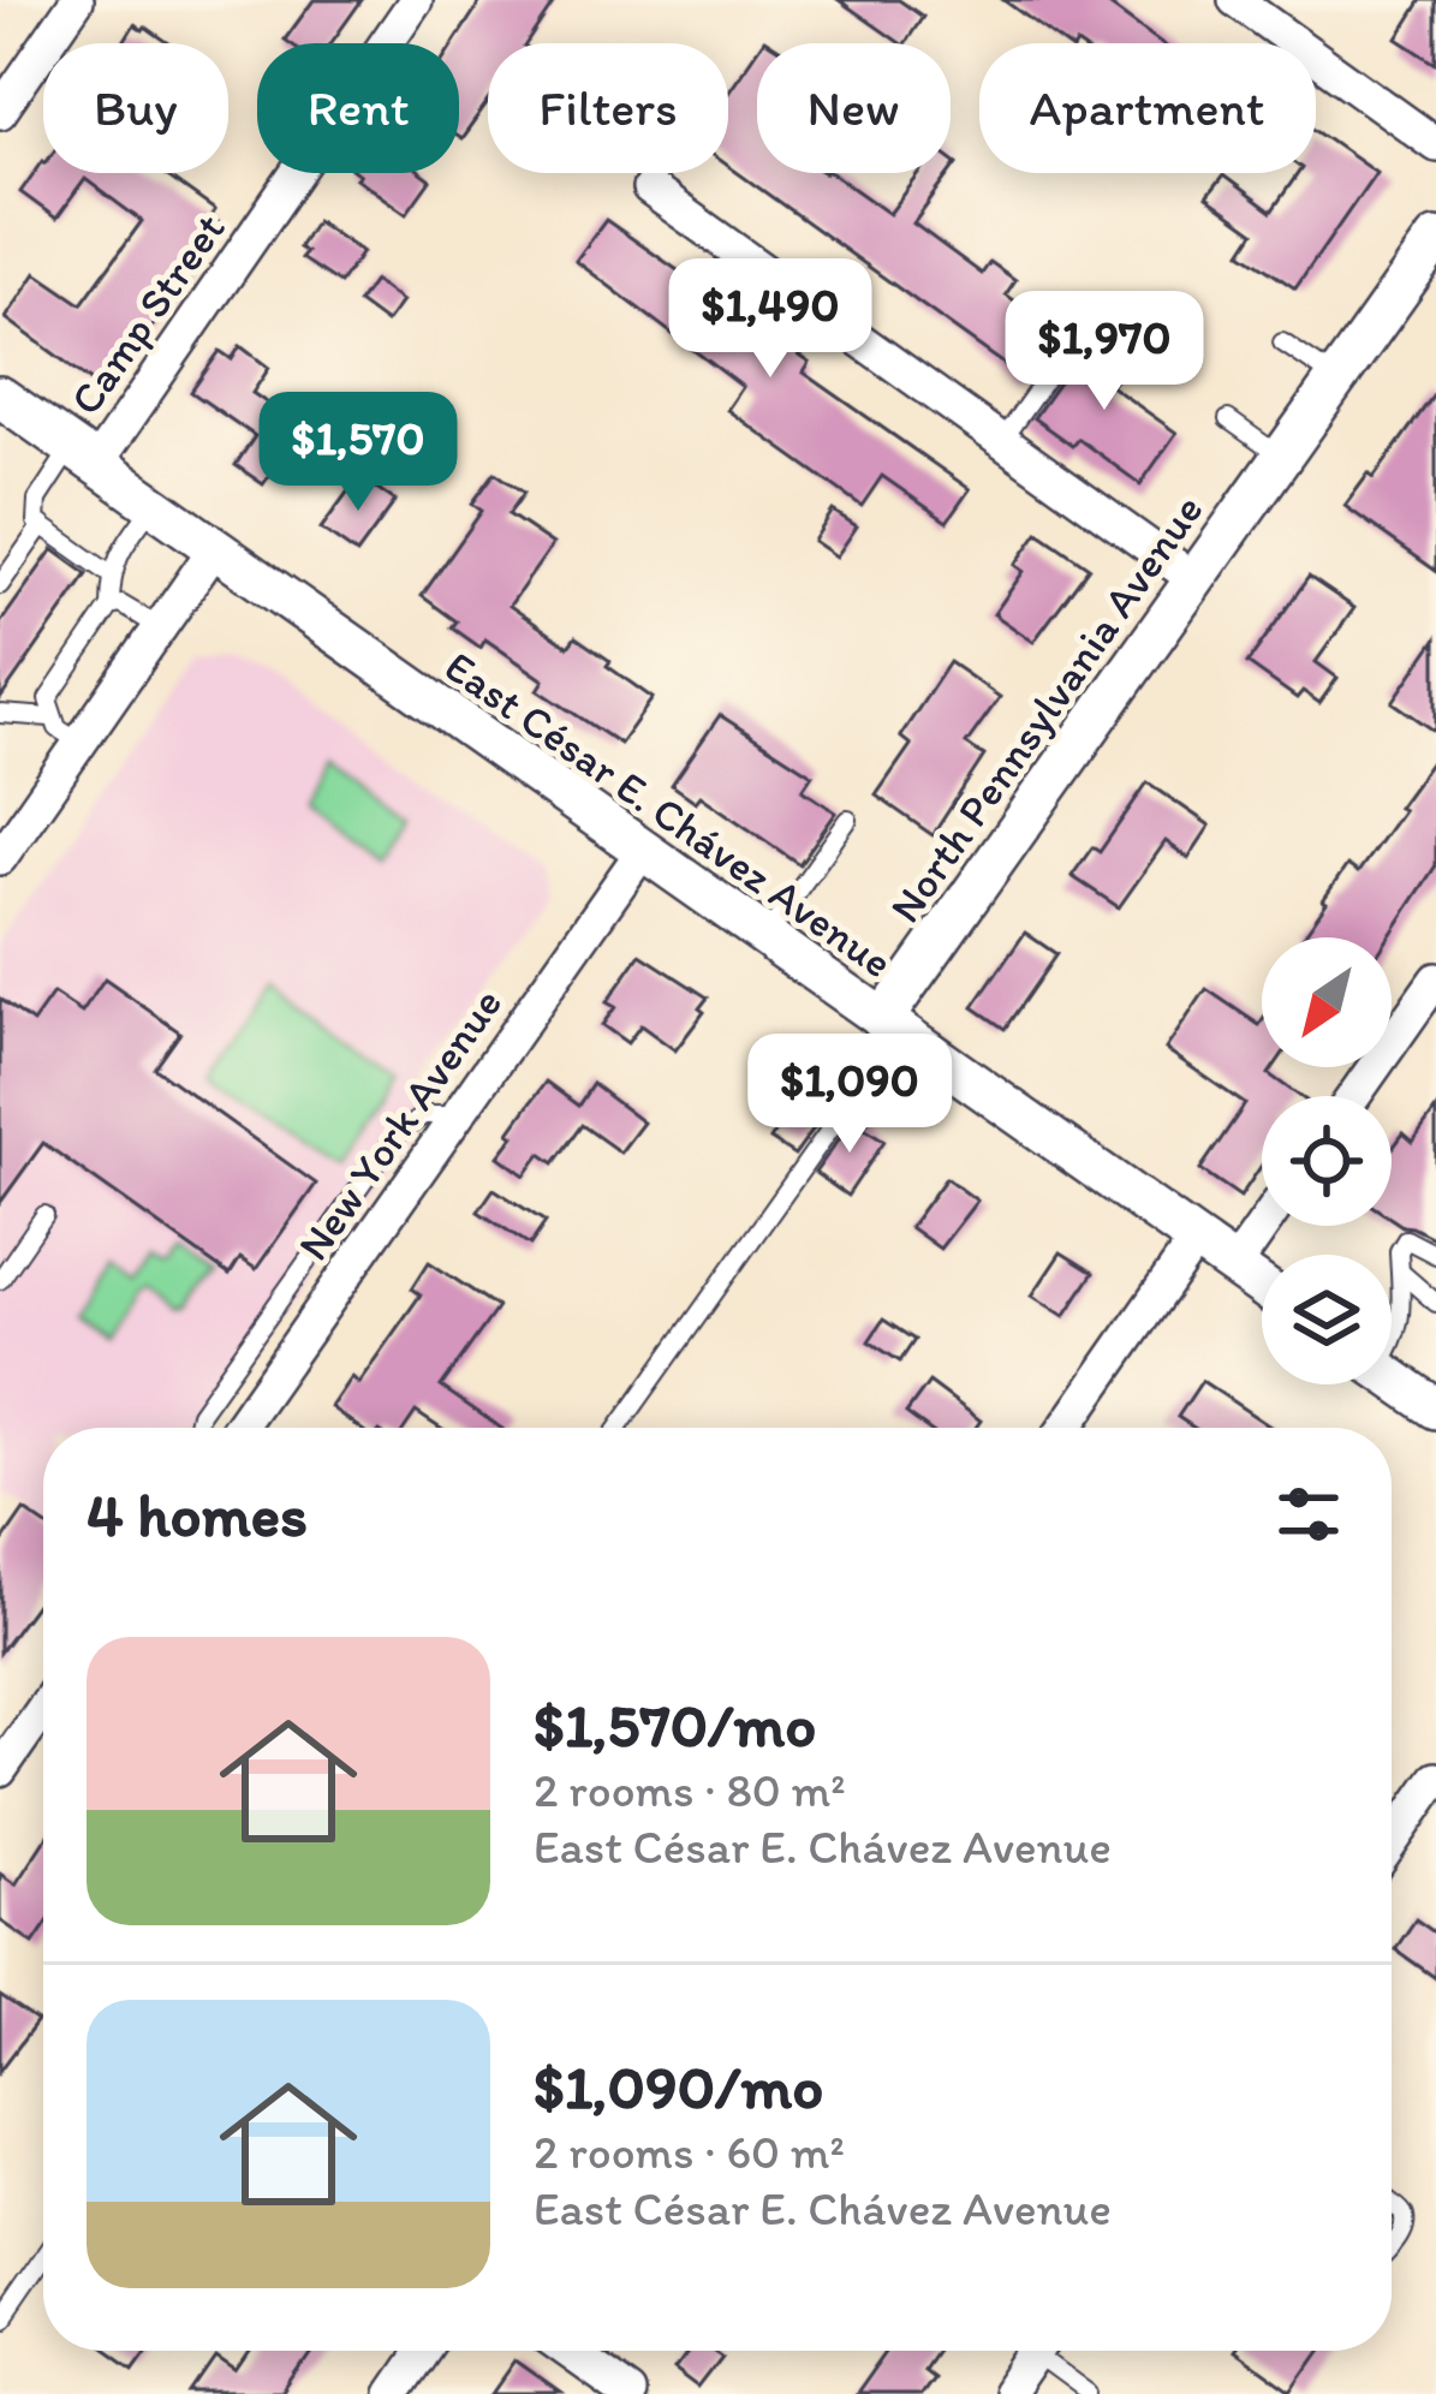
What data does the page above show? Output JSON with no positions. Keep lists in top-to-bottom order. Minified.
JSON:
{"streets":{"street":["Camp Street","North Pennsylvania Avenue","East César E. Chávez Avenue","New York Avenue"]},"crossings":[["Camp Street","East César E. Chávez Avenue"],["North Pennsylvania Avenue","East César E. Chávez Avenue"],["East César E. Chávez Avenue","New York Avenue"]],"north":"bottom left","page":{"chip":["Buy","Rent","Filters","New","Apartment"],"price":["$1,490","$1,970","$1,570","$1,090"],"heading":"4 homes","list":[{"name":"$1,570/mo","note":"2 rooms · 80 m² · East César E. Chávez Avenue"},{"name":"$1,090/mo","note":"2 rooms · 60 m² · East César E. Chávez Avenue"}]}}
